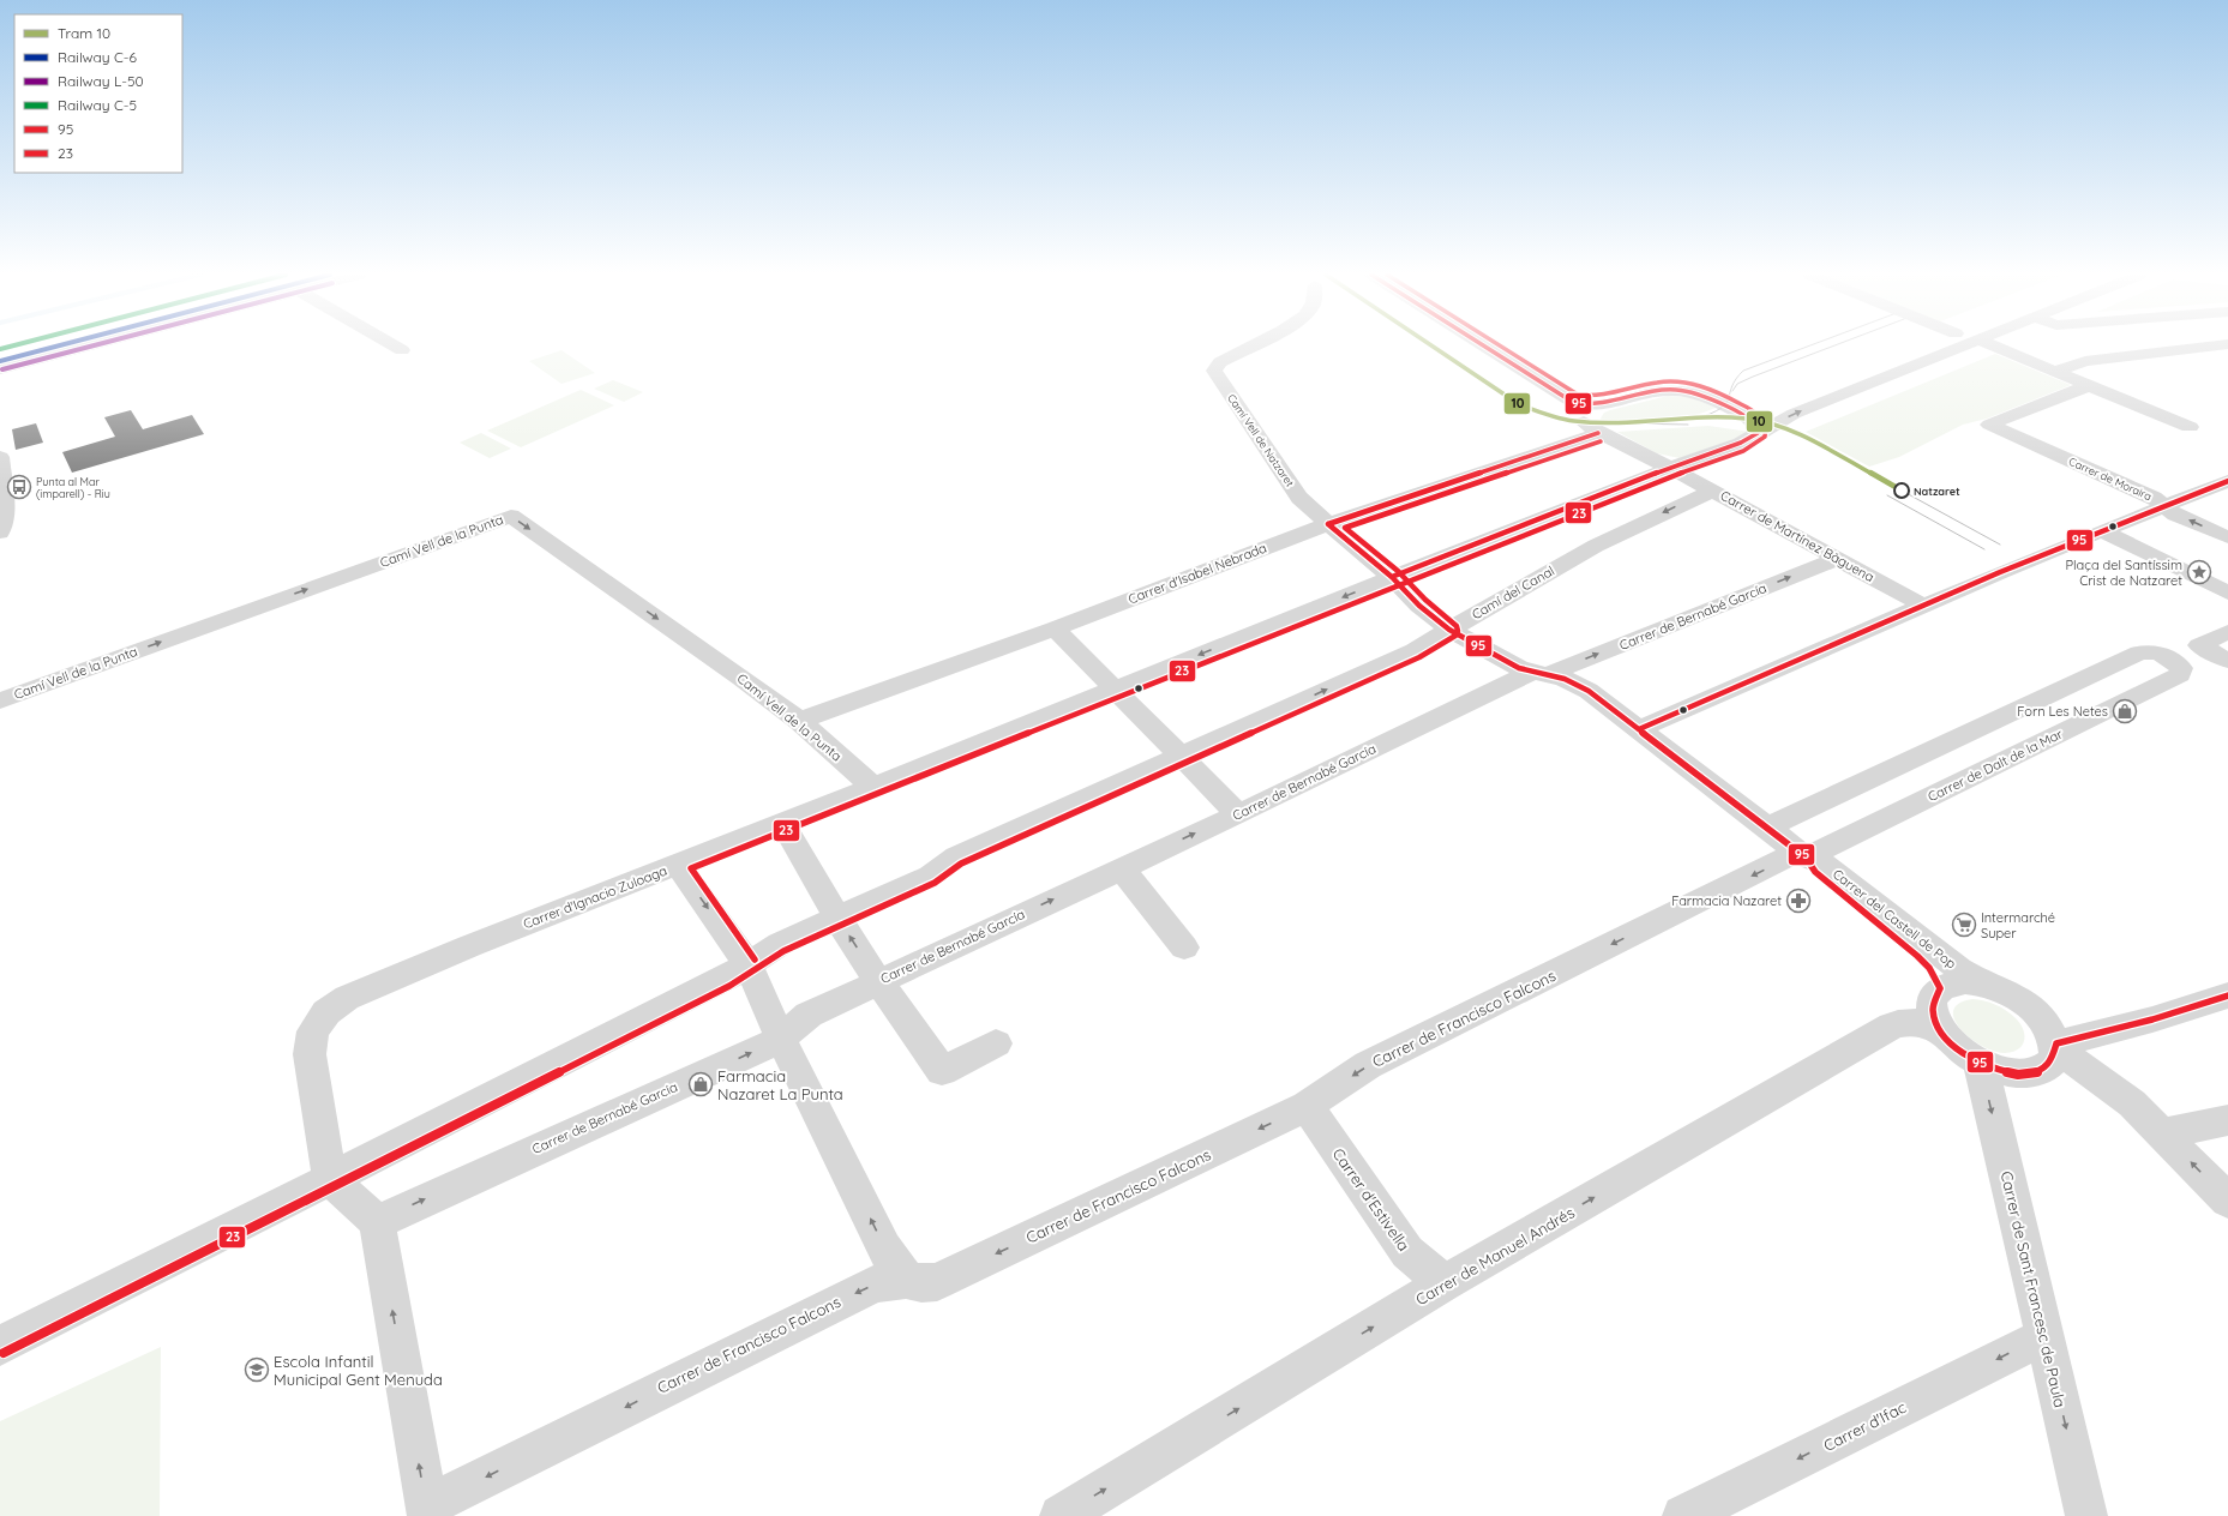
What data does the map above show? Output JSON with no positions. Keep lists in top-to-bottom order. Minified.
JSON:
{"streets":{"street":["Camí Vell de Natzaret","Carrer de Moraira","Carrer de Martínez Bàguena","Camí Vell de la Punta","Carrer d'Isabel Nebrada","Camí del Canal","Carrer de Bernabé García","Carrer de Dalt de la Mar","Carrer d'Ignacio Zuloaga","Carrer del Castell de Pop","Carrer de Francisco Falcons","Carrer d'Estivella","Carrer de Manuel Andrés","Carrer de Sant Francesc de Paula","Carrer d'Ifac"]},"crossings":[["Camí Vell de Natzaret","Carrer d'Isabel Nebrada"],["Camí Vell de Natzaret","Carrer del Castell de Pop"],["Carrer de Martínez Bàguena","Camí del Canal"],["Carrer de Martínez Bàguena","Carrer de Bernabé García"],["Carrer de Martínez Bàguena","Carrer d'Ignacio Zuloaga"],["Camí Vell de la Punta","Carrer d'Isabel Nebrada"],["Camí Vell de la Punta","Carrer d'Ignacio Zuloaga"],["Carrer d'Isabel Nebrada","Carrer del Castell de Pop"],["Camí del Canal","Carrer d'Ignacio Zuloaga"],["Camí del Canal","Carrer del Castell de Pop"],["Carrer de Bernabé García","Carrer del Castell de Pop"],["Carrer de Bernabé García","Carrer de Francisco Falcons"],["Carrer de Dalt de la Mar","Carrer del Castell de Pop"],["Carrer de Dalt de la Mar","Carrer de Francisco Falcons"],["Carrer d'Ignacio Zuloaga","Carrer del Castell de Pop"],["Carrer del Castell de Pop","Carrer de Francisco Falcons"],["Carrer del Castell de Pop","Carrer de Manuel Andrés"],["Carrer del Castell de Pop","Carrer de Sant Francesc de Paula"],["Carrer de Francisco Falcons","Carrer d'Estivella"],["Carrer d'Estivella","Carrer de Manuel Andrés"],["Carrer de Manuel Andrés","Carrer de Sant Francesc de Paula"],["Carrer de Sant Francesc de Paula","Carrer d'Ifac"]],"one_way":["Camí Vell de la Punta","Carrer de Francisco Falcons","Carrer de Manuel Andrés","Carrer de Sant Francesc de Paula","Carrer d'Ifac"],"places":{"bus stop":["Punta al Mar (imparell) - Riu"],"other":["Natzaret"],"place":["Plaça del Santíssim Crist de Natzaret"],"shop":["Forn Les Netes","Farmacia Nazaret La Punta"],"pharmacy":["Farmacia Nazaret"],"supermarket":["Intermarché Super"],"school or university":["Escola Infantil Municipal Gent Menuda"]},"lines":["tram line 10","rail line C-6","rail line L-50","rail line C-5","transit line 95","transit line 23"],"legend":["Tram 10","Railway C-6","Railway L-50","Railway C-5","95","23"]}
